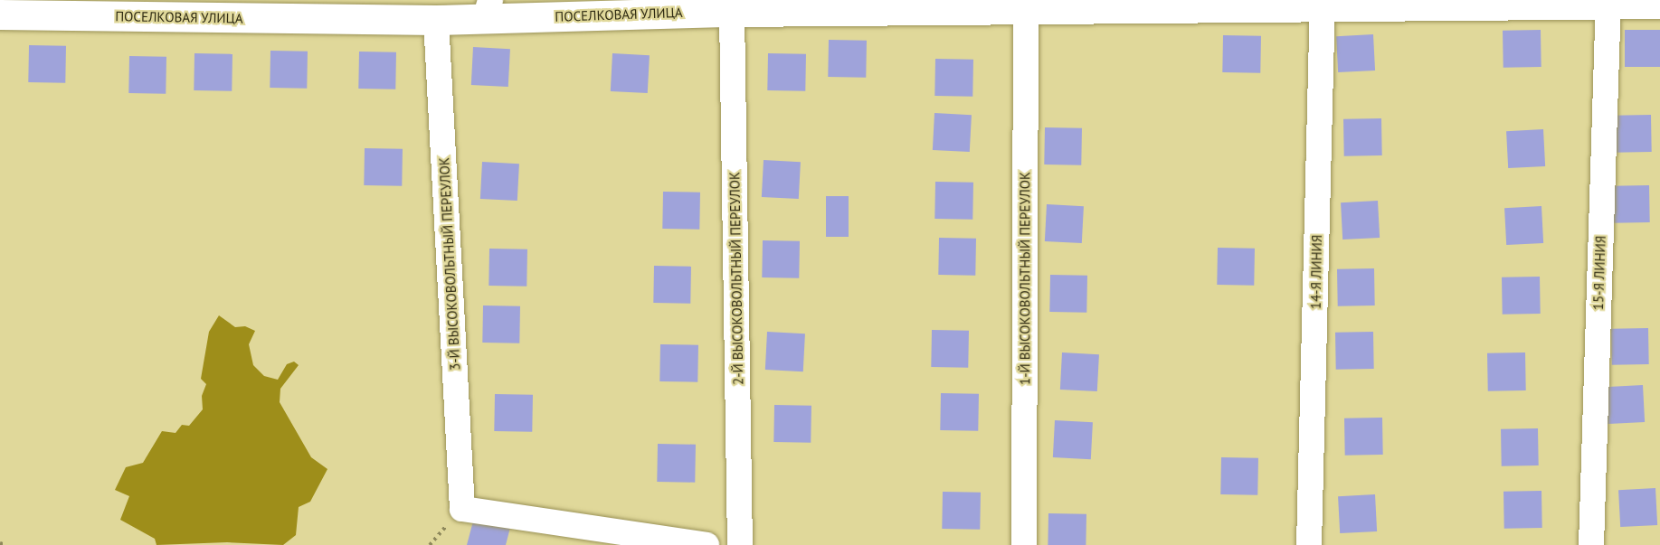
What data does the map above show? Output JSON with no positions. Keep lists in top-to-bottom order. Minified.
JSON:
{"streets":{"street":["ПОСЕЛКОВАЯ УЛИЦА","3-Й ВЫСОКОВОЛЬТНЫЙ ПЕРЕУЛОК","14-Я ЛИНИЯ","15-Я ЛИНИЯ","2-Й ВЫСОКОВОЛЬТНЫЙ ПЕРЕУЛОК","1-Й ВЫСОКОВОЛЬТНЫЙ ПЕРЕУЛОК"]},"crossings":[["ПОСЕЛКОВАЯ УЛИЦА","3-Й ВЫСОКОВОЛЬТНЫЙ ПЕРЕУЛОК"],["ПОСЕЛКОВАЯ УЛИЦА","14-Я ЛИНИЯ"],["ПОСЕЛКОВАЯ УЛИЦА","15-Я ЛИНИЯ"],["ПОСЕЛКОВАЯ УЛИЦА","2-Й ВЫСОКОВОЛЬТНЫЙ ПЕРЕУЛОК"],["ПОСЕЛКОВАЯ УЛИЦА","1-Й ВЫСОКОВОЛЬТНЫЙ ПЕРЕУЛОК"]]}
